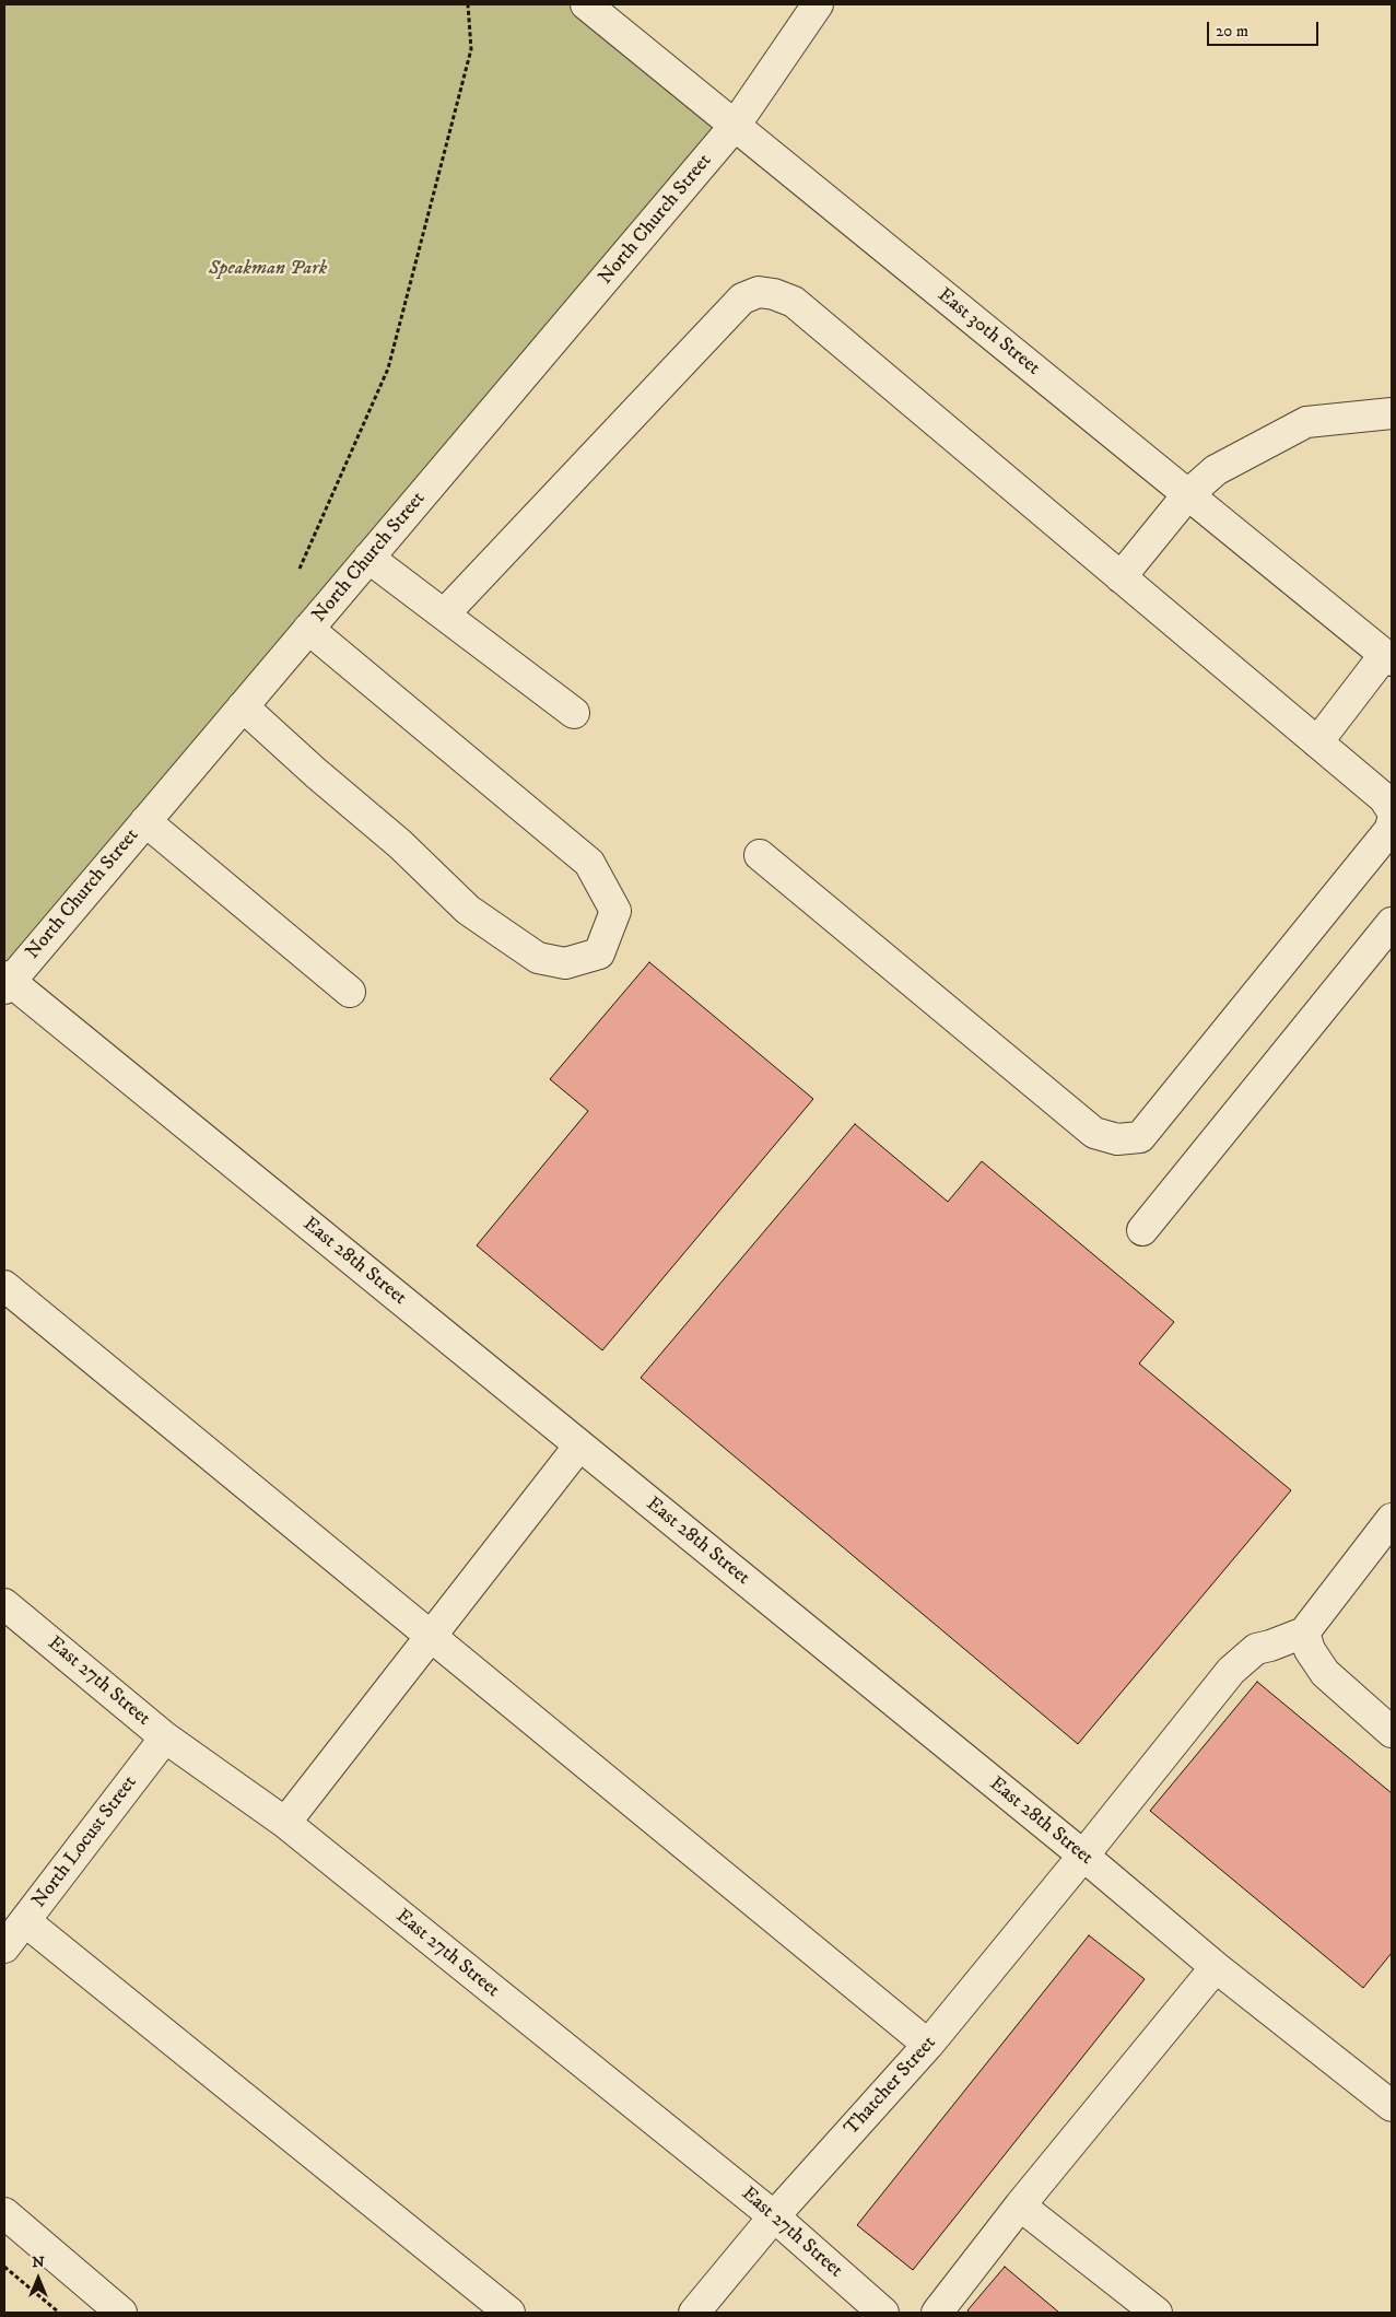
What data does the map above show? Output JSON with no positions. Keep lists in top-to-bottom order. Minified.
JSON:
{"streets":{"street":["North Church Street","East 30th Street","East 28th Street","East 27th Street","North Locust Street","Thatcher Street"]},"crossings":[["North Church Street","East 30th Street"],["North Church Street","East 28th Street"],["East 28th Street","Thatcher Street"],["East 27th Street","North Locust Street"],["East 27th Street","Thatcher Street"]],"parks":["Speakman Park"],"scale_bar":"20 m","north":"top"}
